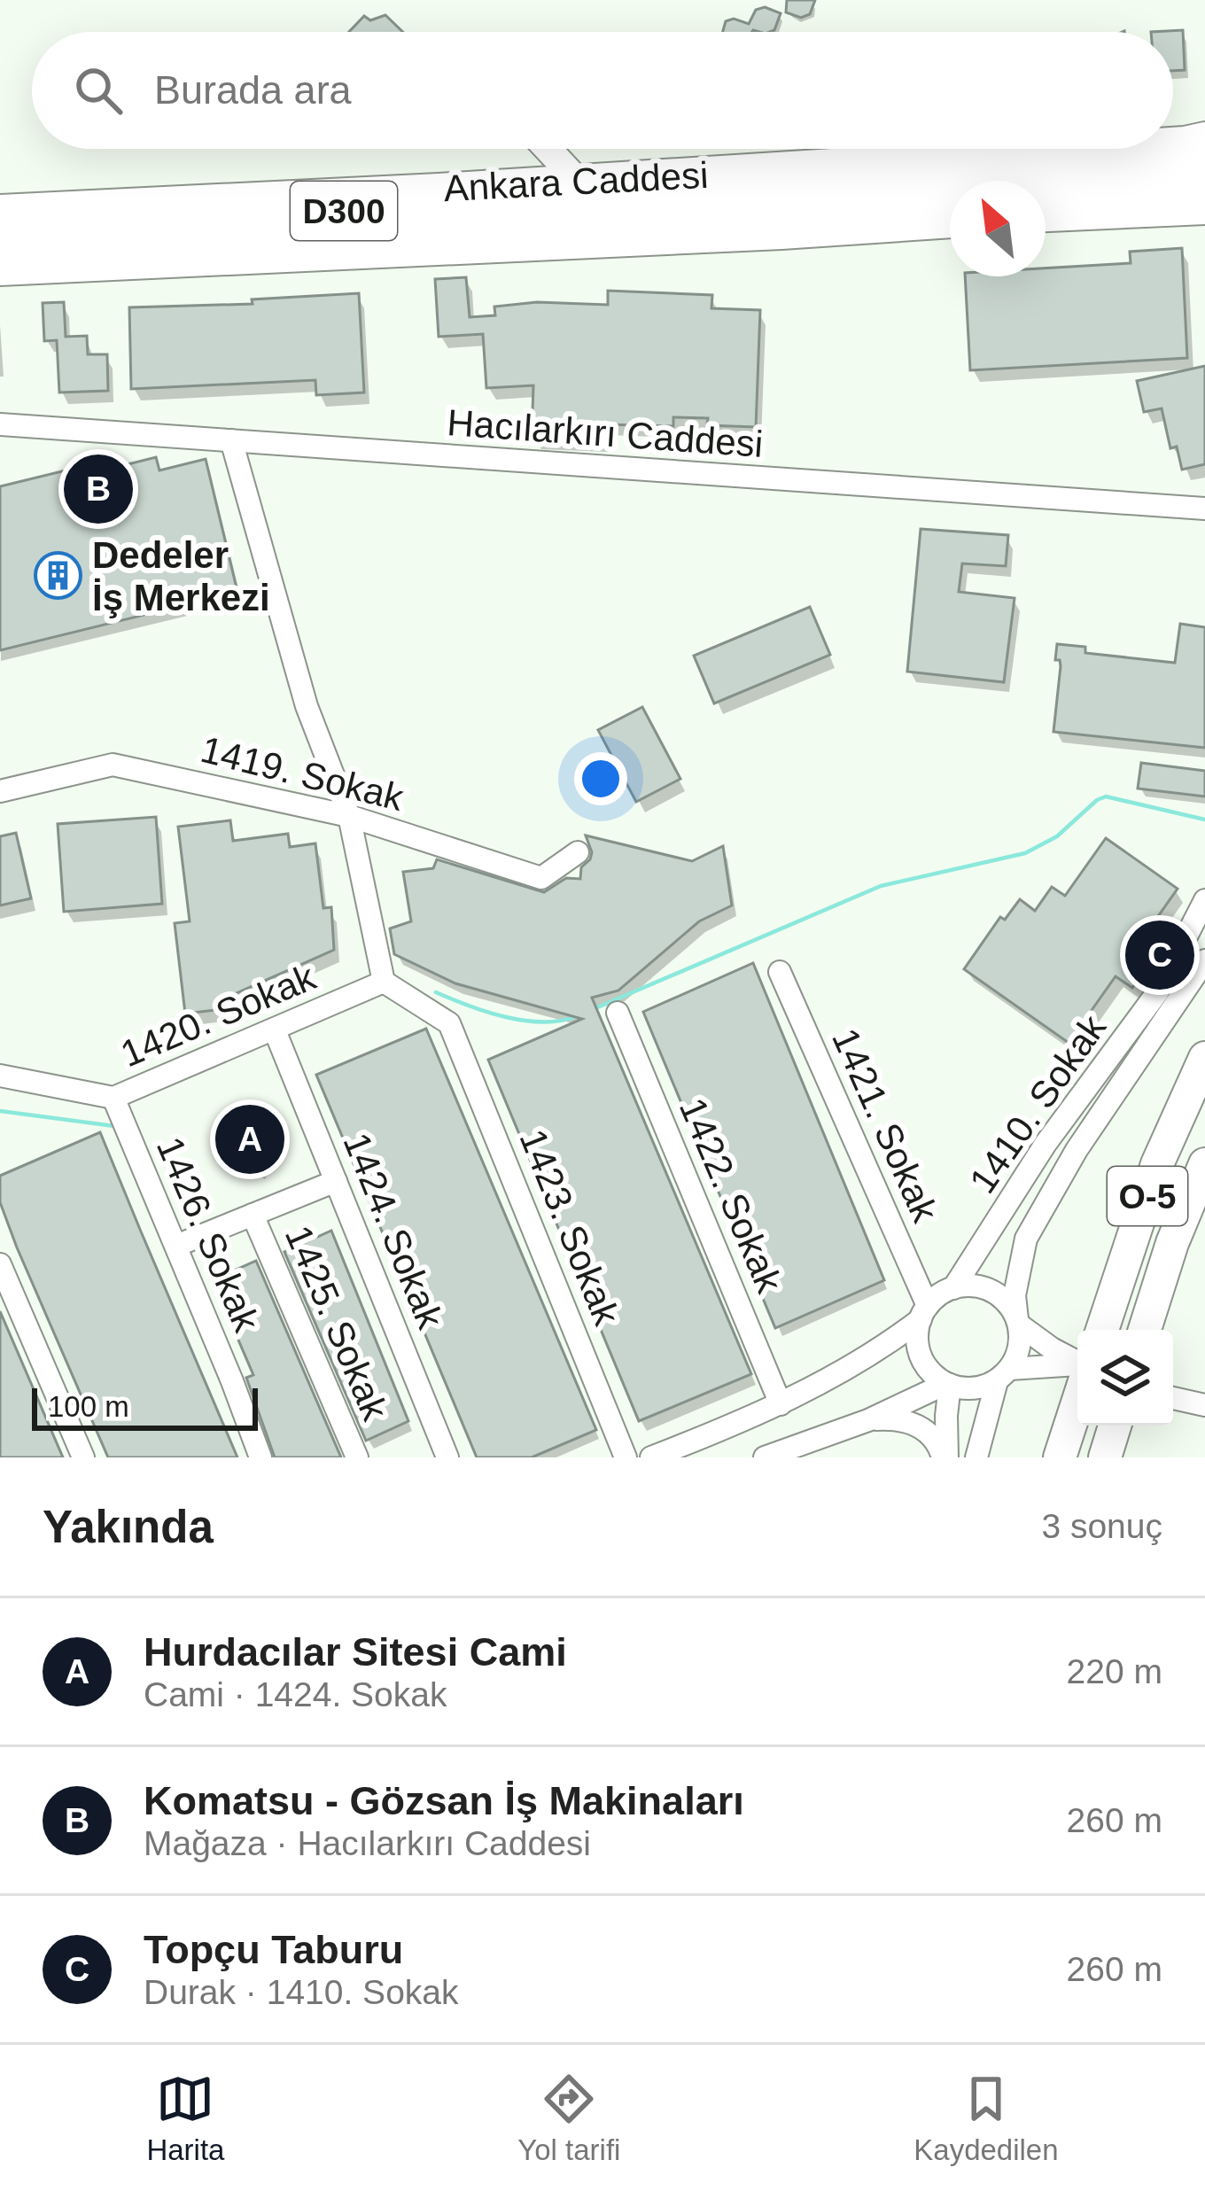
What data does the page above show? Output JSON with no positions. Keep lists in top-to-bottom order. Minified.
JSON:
{"streets":{"highway":["Ankara Caddesi","D300","O-5"],"street":["Hacılarkırı Caddesi","1419. Sokak","1420. Sokak","1410. Sokak","1421. Sokak","1422. Sokak","1423. Sokak","1424. Sokak","1426. Sokak","1425. Sokak"]},"crossings":[["1420. Sokak","1423. Sokak"],["1420. Sokak","1424. Sokak"],["1420. Sokak","1426. Sokak"],["1410. Sokak","1421. Sokak"]],"places":{"building":["Dedeler İş Merkezi"]},"scale_bar":"100 m","north":"top left","page":{"search":"Burada ara","pins":["B","C","A"],"scale":"100 m","heading":["Yakında","3 sonuç"],"list":[{"mark":"A","name":"Hurdacılar Sitesi Cami","note":"Cami · 1424. Sokak","value":"220 m"},{"mark":"B","name":"Komatsu - Gözsan İş Makinaları","note":"Mağaza · Hacılarkırı Caddesi","value":"260 m"},{"mark":"C","name":"Topçu Taburu","note":"Durak · 1410. Sokak","value":"260 m"}],"nav":["Harita","Yol tarifi","Kaydedilen"]}}
